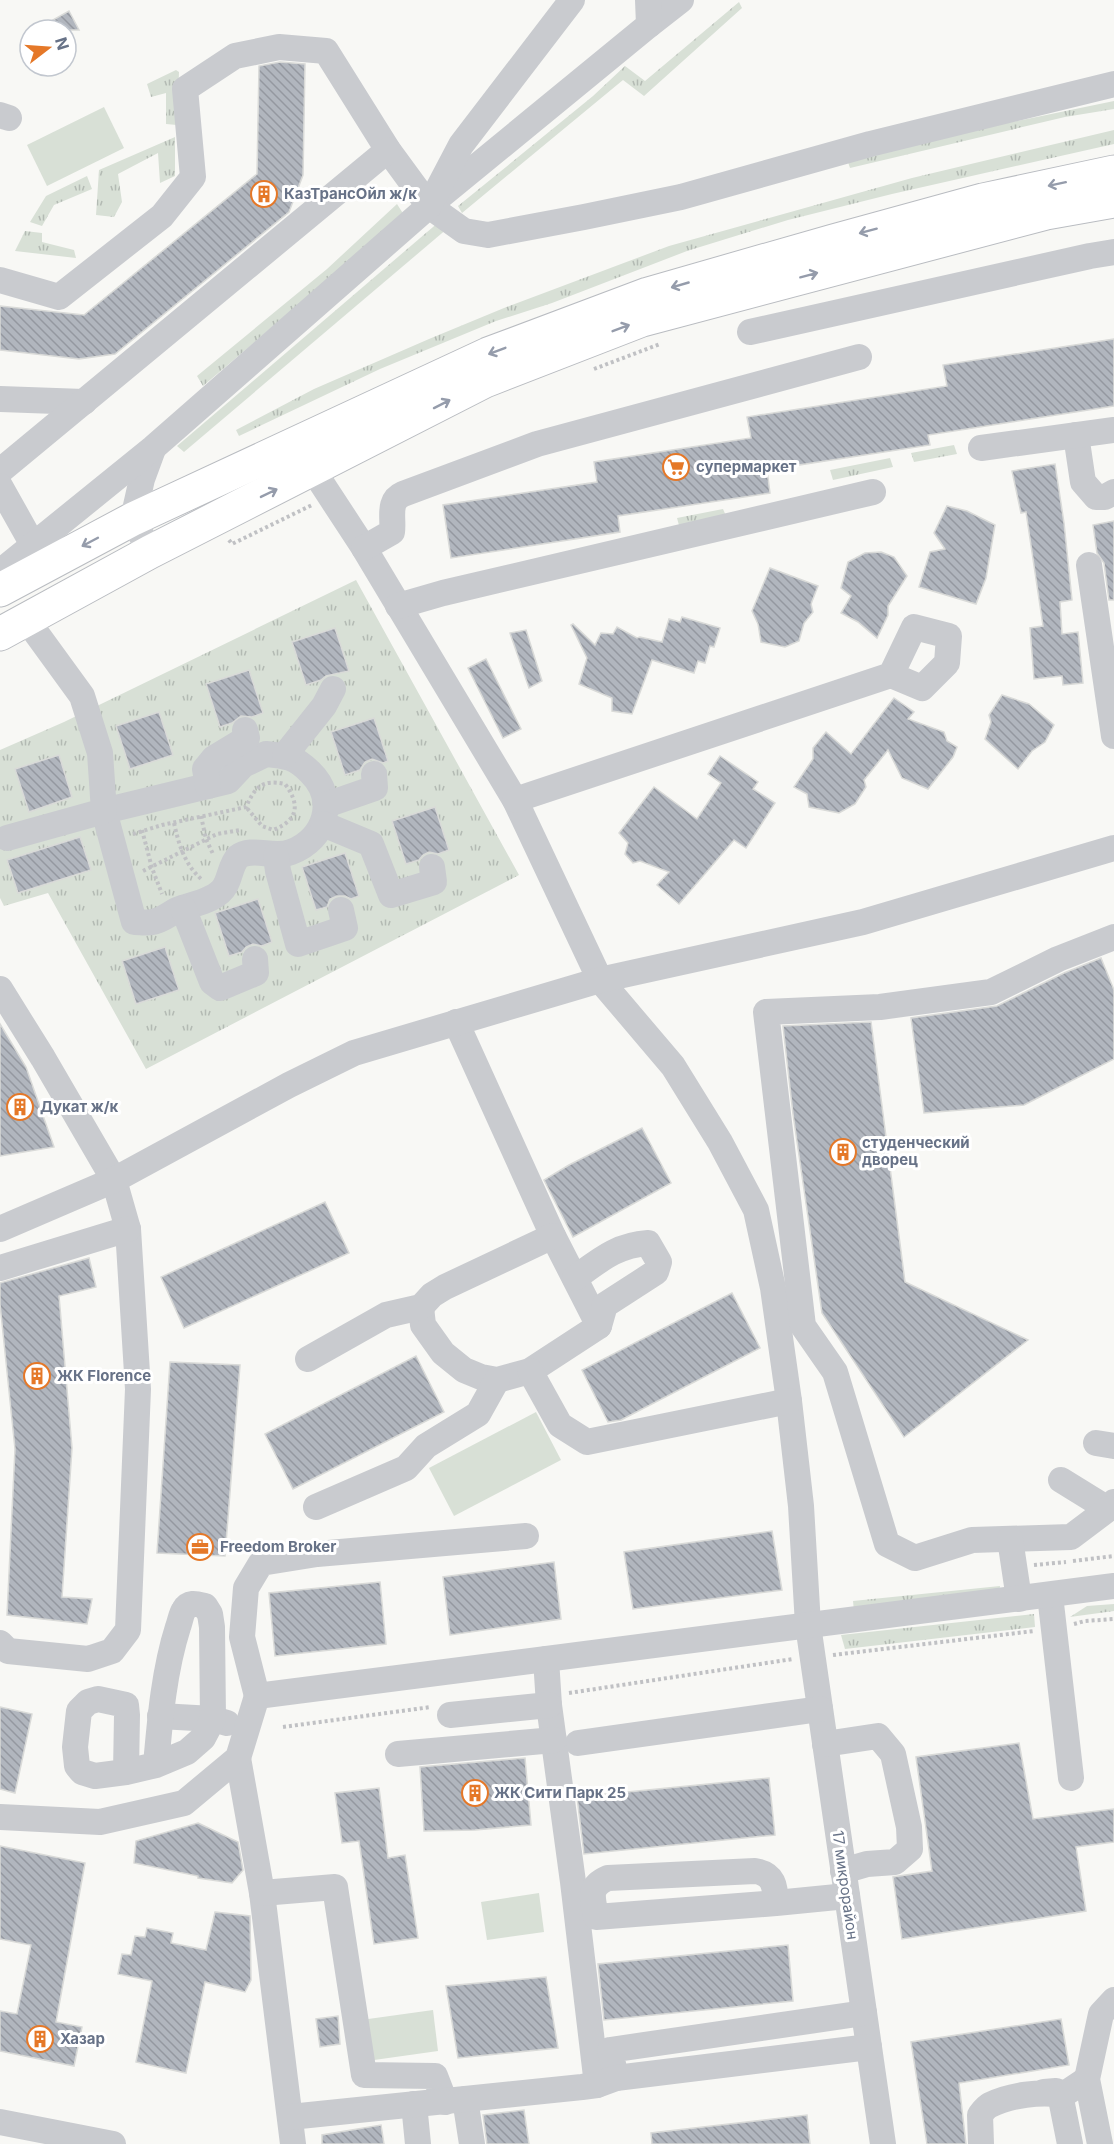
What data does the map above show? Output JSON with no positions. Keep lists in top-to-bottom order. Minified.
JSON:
{"streets":{"street":["17 микрорайон"]},"places":{"building":["КазТрансОйл ж/к","Дукат ж/к","студенческий дворец","ЖК Florence","ЖК Сити Парк 25","Хазар"],"supermarket":["супермаркет"],"office":["Freedom Broker"]},"north":"right"}
